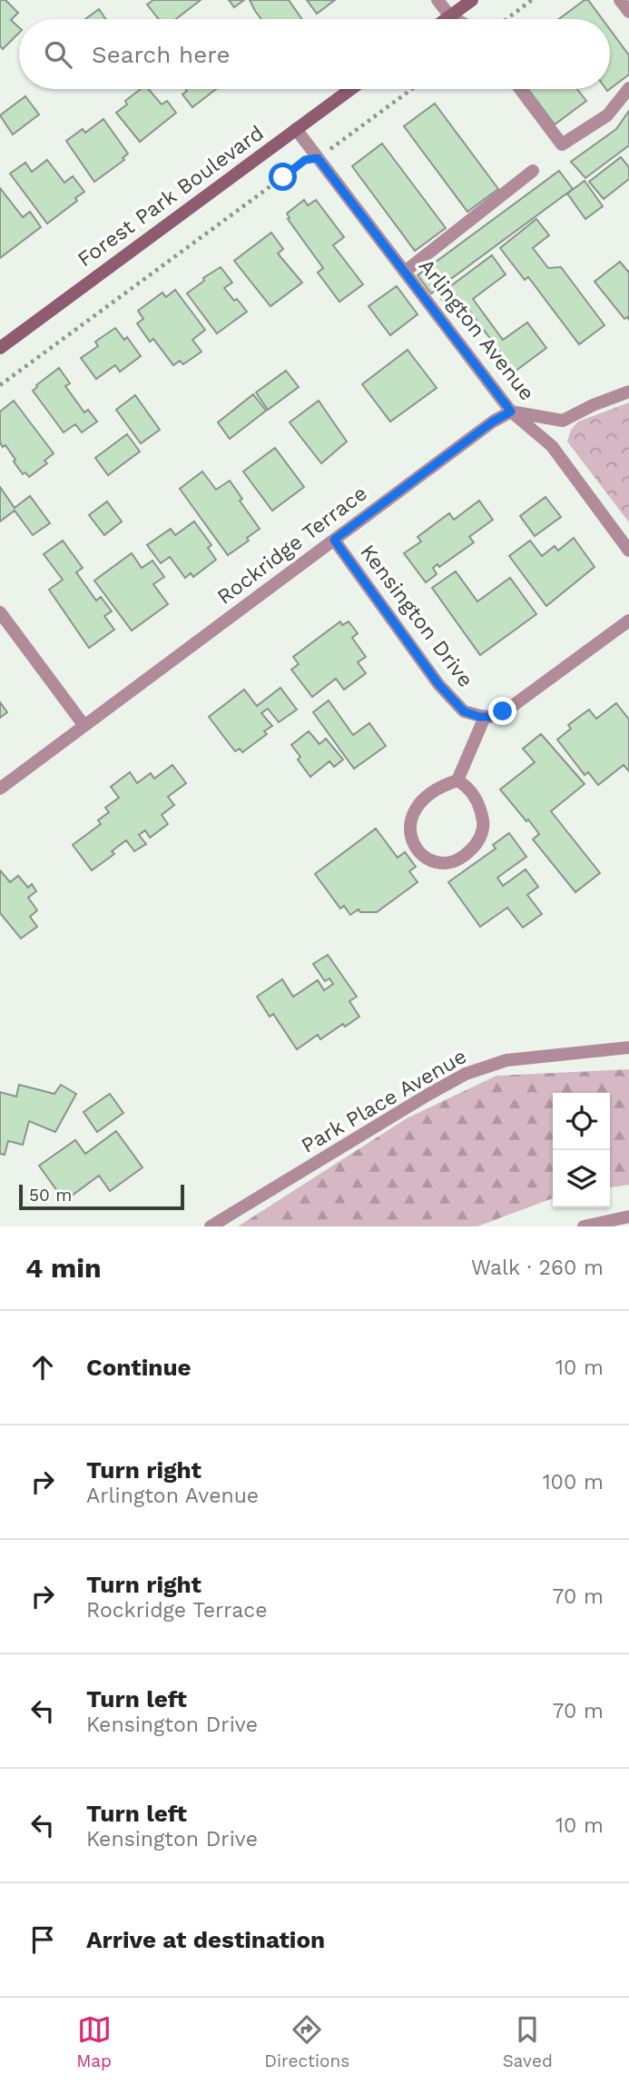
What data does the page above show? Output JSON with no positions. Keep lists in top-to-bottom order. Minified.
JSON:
{"streets":{"main road":["Forest Park Boulevard"],"street":["Arlington Avenue","Rockridge Terrace","Kensington Drive","Park Place Avenue"]},"crossings":[["Forest Park Boulevard","Arlington Avenue"],["Arlington Avenue","Rockridge Terrace"],["Rockridge Terrace","Kensington Drive"]],"scale_bar":"50 m","page":{"search":"Search here","scale":"50 m","heading":["4 min","Walk · 260 m"],"list":[["Continue","10 m"],["Turn right","Arlington Avenue","100 m"],["Turn right","Rockridge Terrace","70 m"],["Turn left","Kensington Drive","70 m"],["Turn left","Kensington Drive","10 m"],"Arrive at destination"],"nav":["Map","Directions","Saved"]}}
